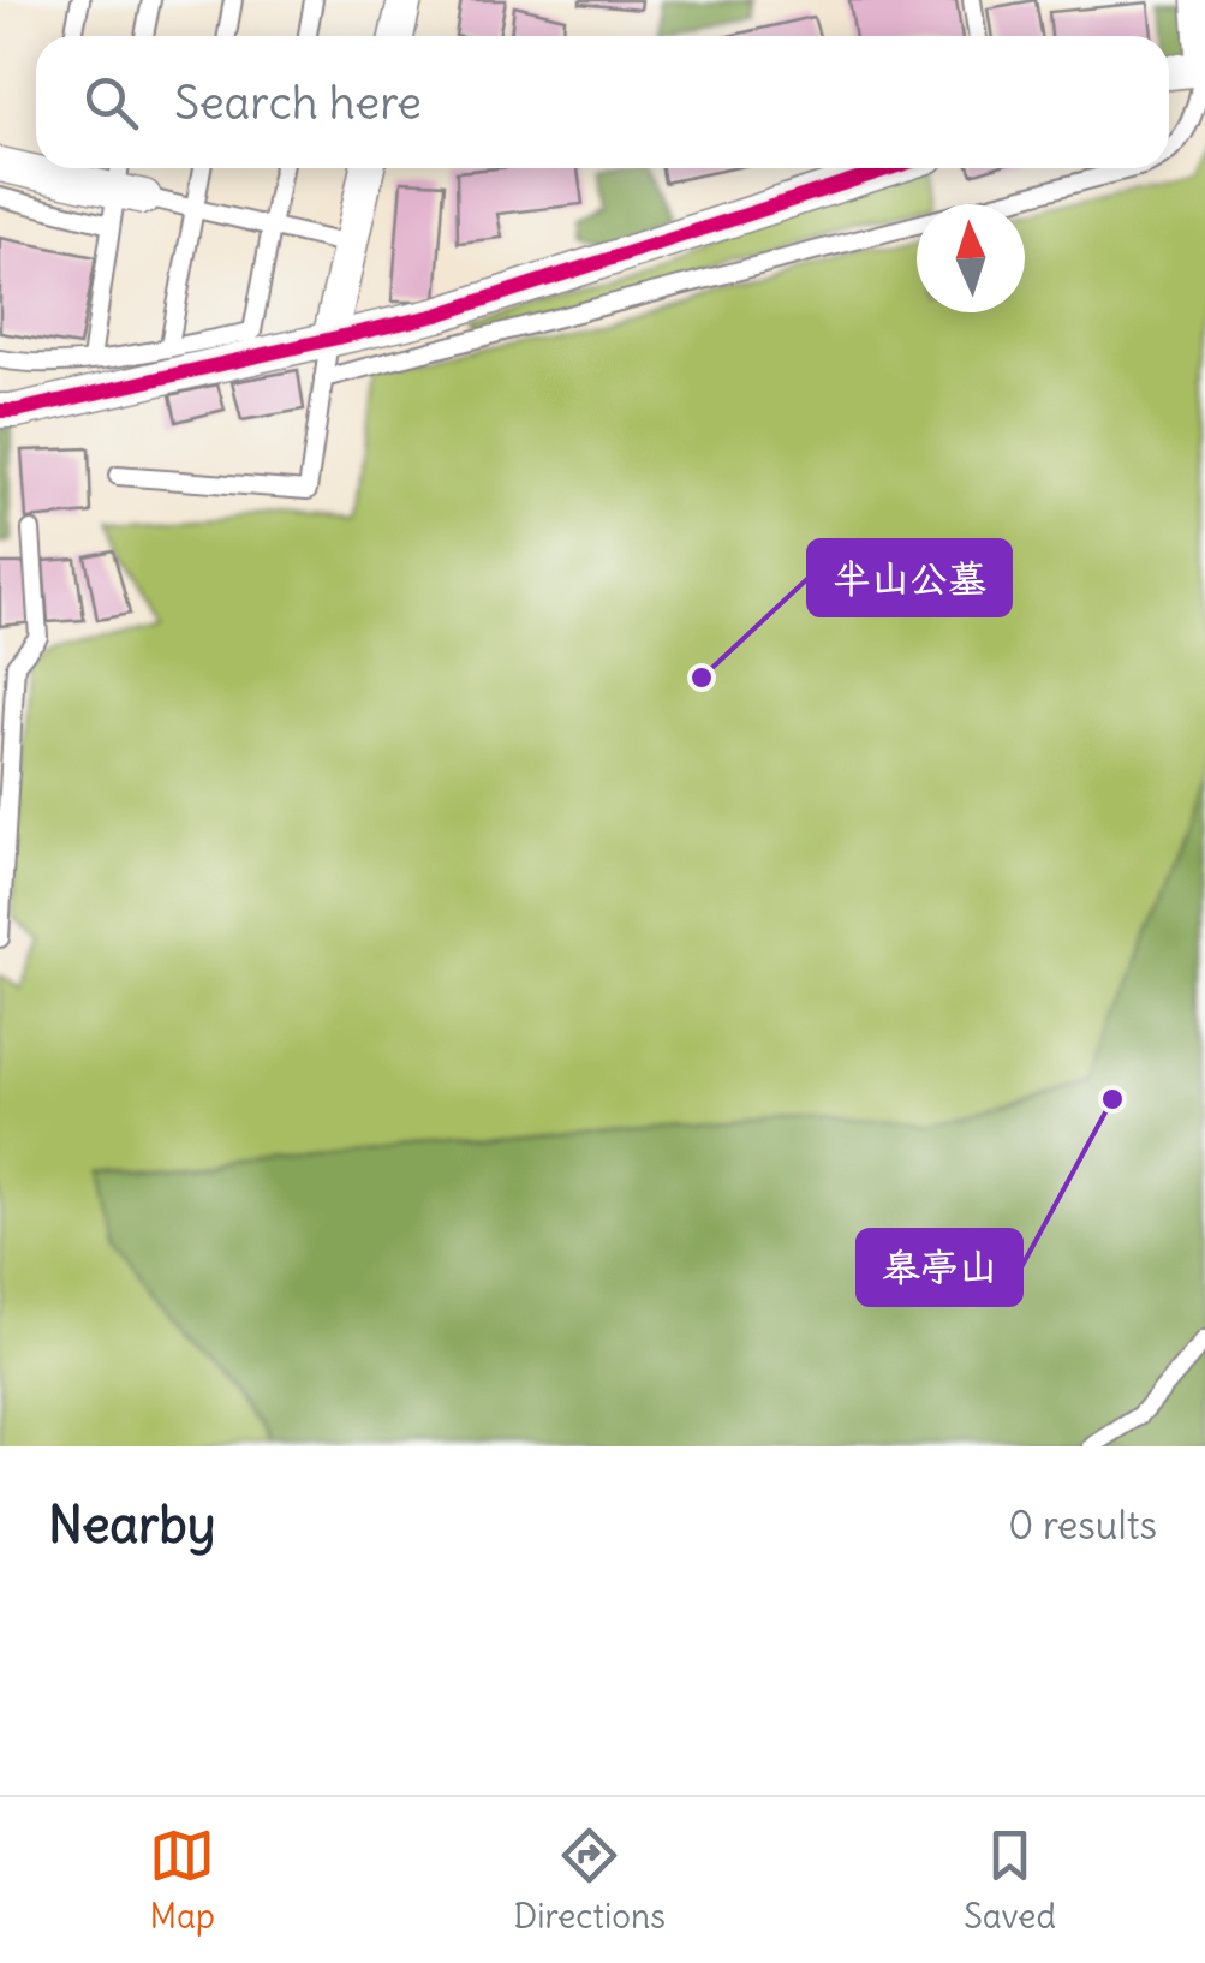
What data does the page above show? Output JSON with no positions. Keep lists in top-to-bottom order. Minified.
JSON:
{"places":["半山公墓","皋亭山"],"north":"top","page":{"search":"Search here","heading":["Nearby","0 results"],"nav":["Map","Directions","Saved"]}}
